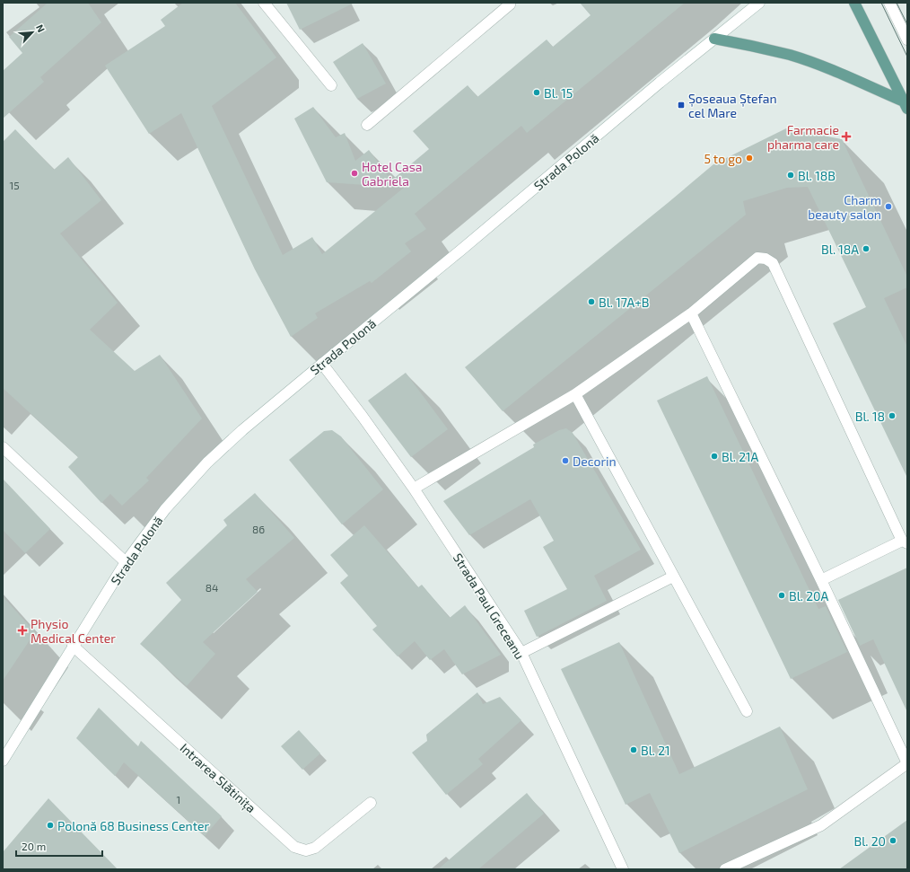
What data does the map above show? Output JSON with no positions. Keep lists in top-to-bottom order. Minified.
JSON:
{"streets":{"street":["Strada Polonă","Strada Paul Greceanu","Intrarea Slătinița"]},"crossings":[["Strada Polonă","Strada Paul Greceanu"],["Strada Polonă","Intrarea Slătinița"]],"places":{"other":["Bl. 15","5 to go","Hotel Casa Gabriela","Bl. 18B","Charm beauty salon","Bl. 18A","Bl. 17A+B","Bl. 18","Bl. 21A","Decorin","Bl. 20A","Bl. 21","Polonă 68 Business Center","Bl. 20"],"transit":["Șoseaua Ștefan cel Mare"],"health":["Farmacie pharma care","Physio Medical Center"]},"house_numbers":["15","86","84","1"],"scale_bar":"20 m","north":"top right"}
